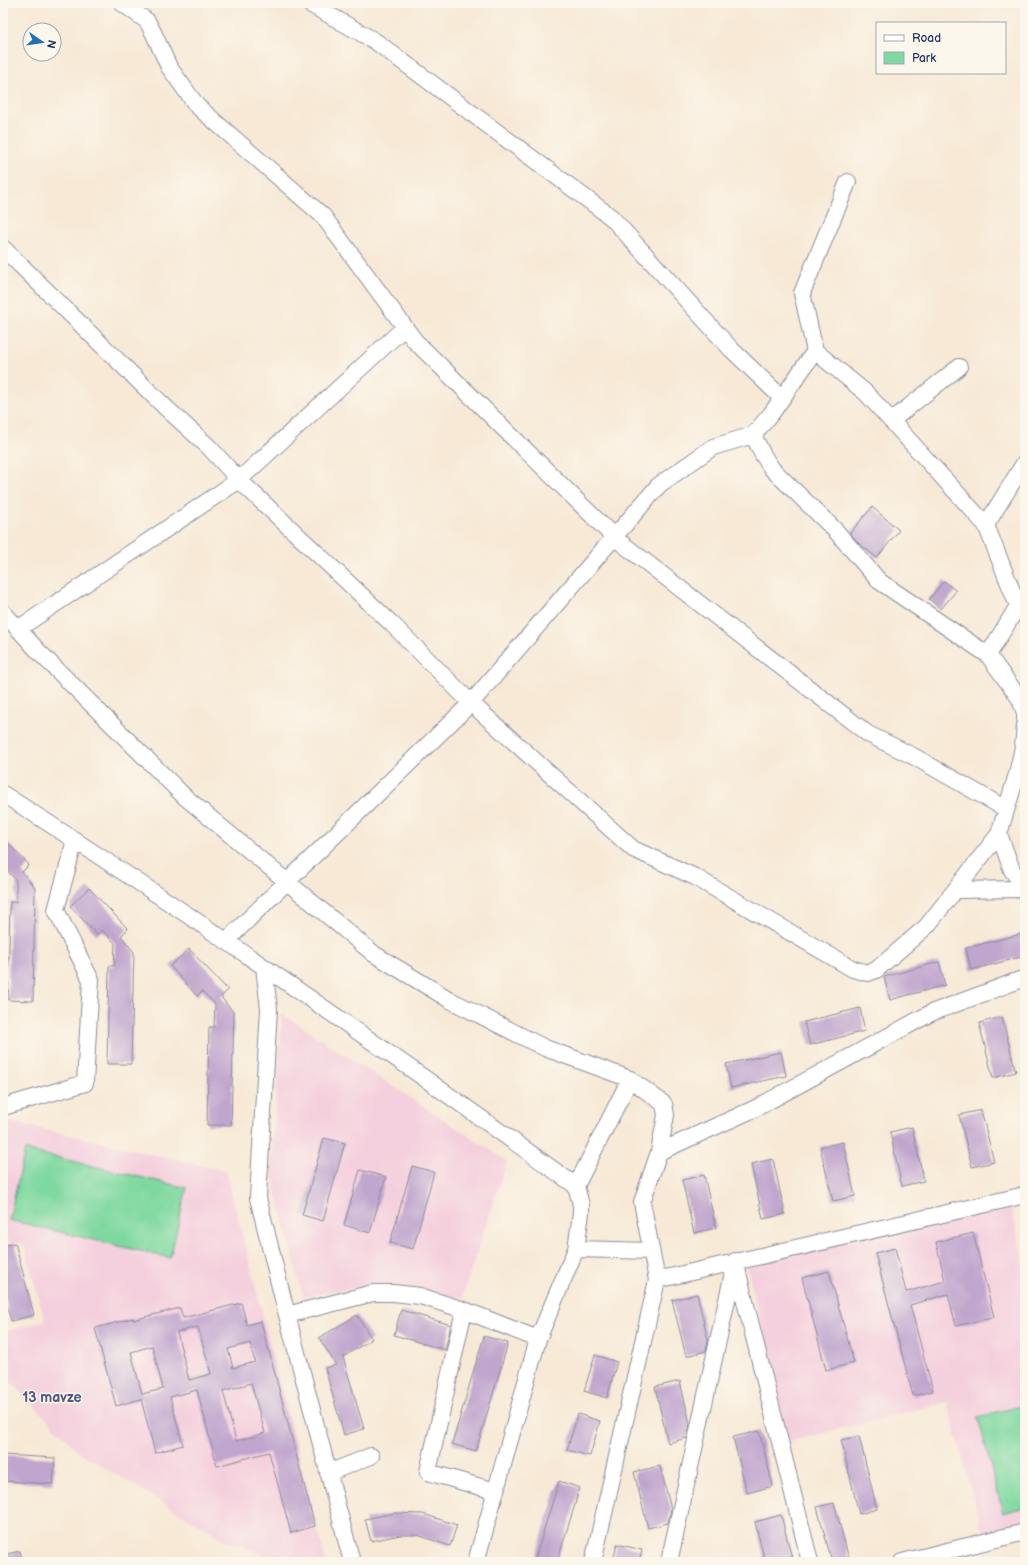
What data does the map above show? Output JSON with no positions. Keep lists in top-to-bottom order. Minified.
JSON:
{"districts":["13 mavze"],"legend":["Road","Park"],"north":"right"}
